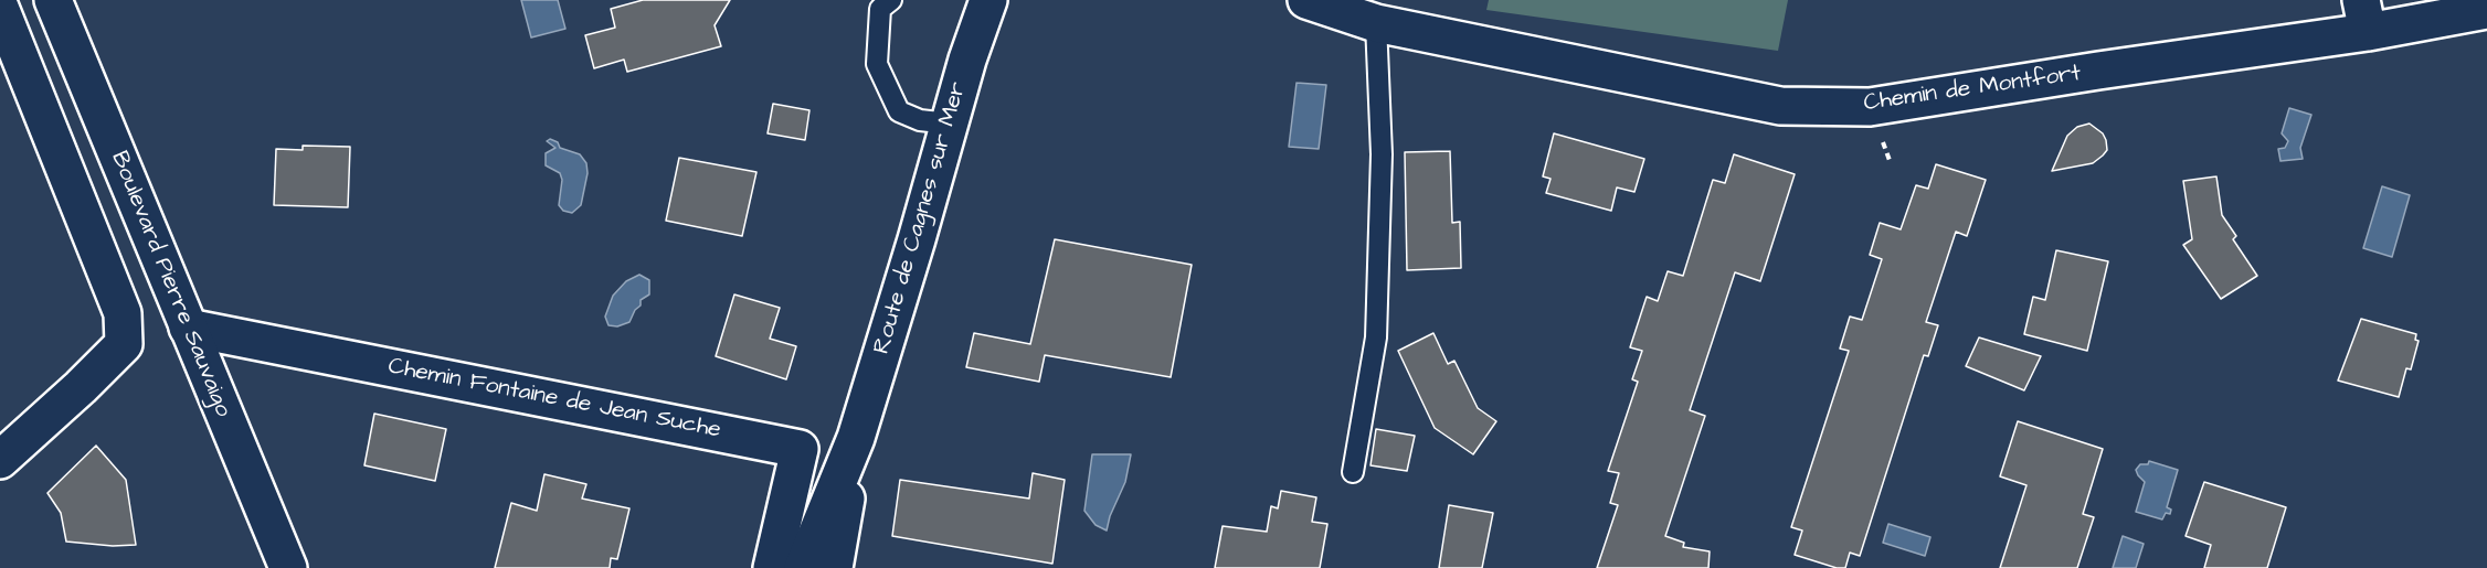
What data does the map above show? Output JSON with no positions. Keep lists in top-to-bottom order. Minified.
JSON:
{"streets":{"street":["Chemin de Montfort","Route de Cagnes sur Mer","Boulevard Pierre Sauvaigo","Chemin Fontaine de Jean Suche"]},"crossings":[["Boulevard Pierre Sauvaigo","Chemin Fontaine de Jean Suche"]]}
